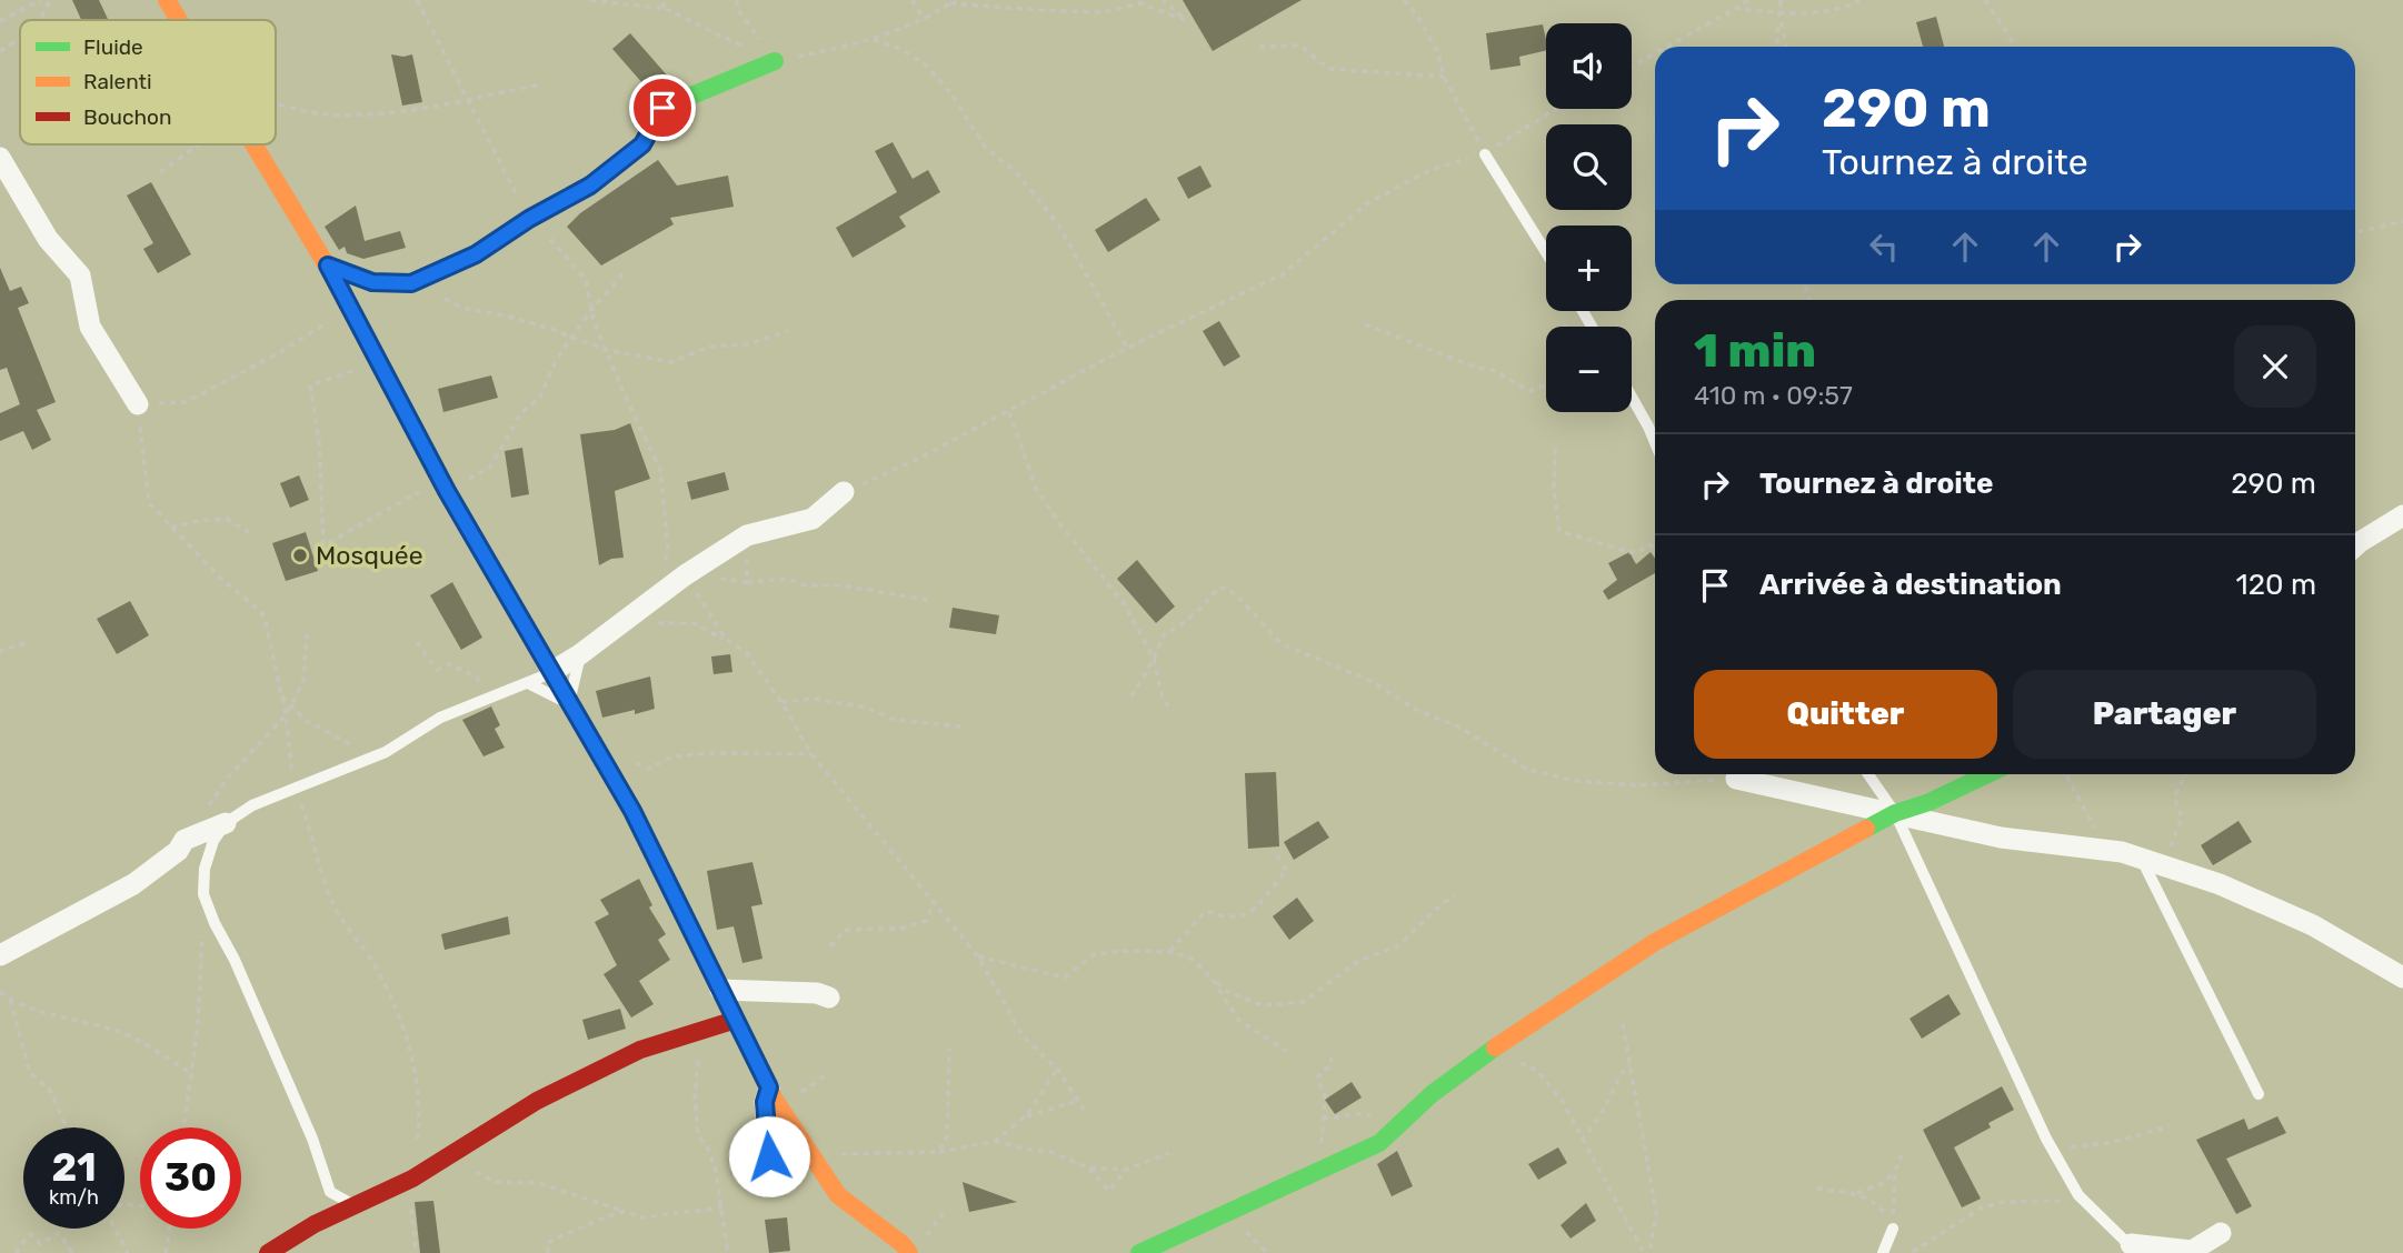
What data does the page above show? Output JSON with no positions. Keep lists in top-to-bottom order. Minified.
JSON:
{"places":["Mosquée"],"legend":["Fluide","Ralenti","Bouchon"],"page":{"map_buttons":["+","−"],"turn":["290 m","Tournez à droite"],"heading":["1 min","410 m · 09:57"],"list":[{"name":"Tournez à droite","value":"290 m"},{"name":"Arrivée à destination","value":"120 m"}],"buttons":["Quitter","Partager"],"speed":"21 km/h","limit":"30"}}
